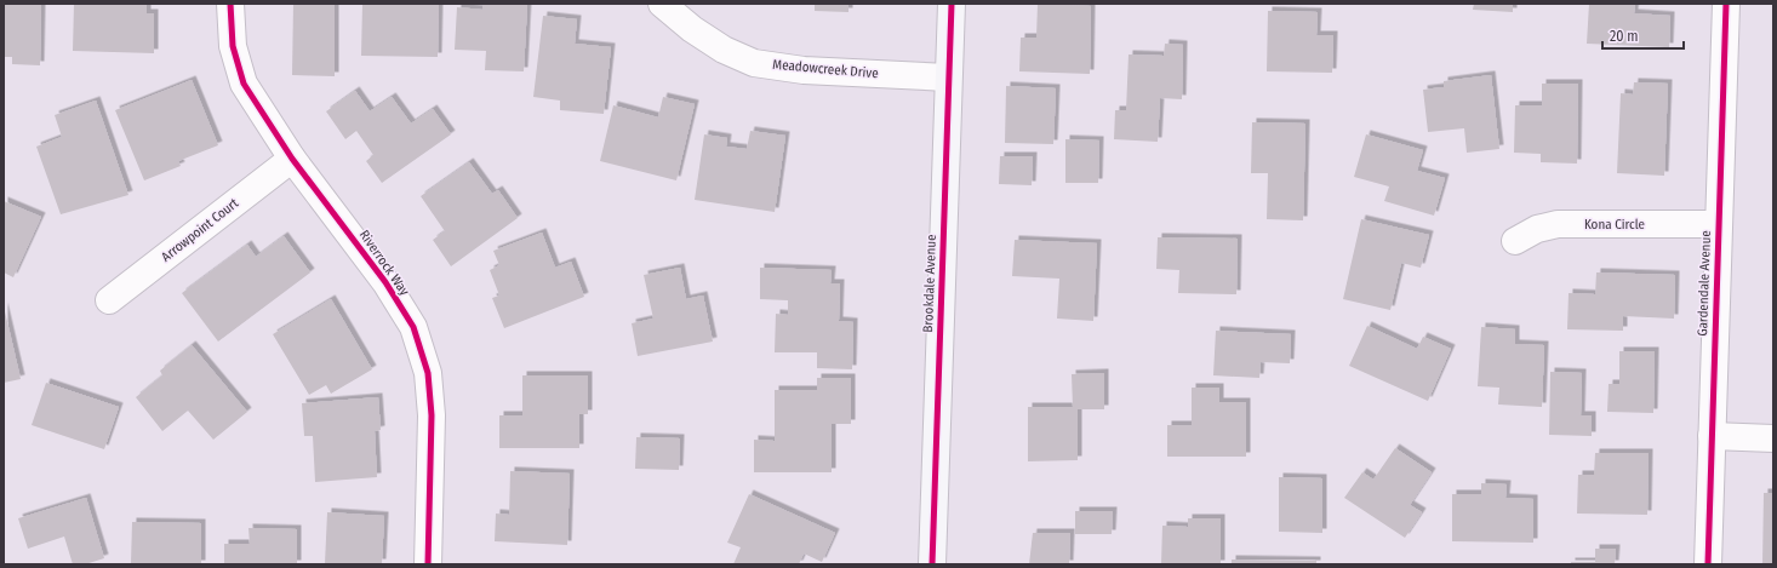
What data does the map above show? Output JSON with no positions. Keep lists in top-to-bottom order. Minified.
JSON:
{"streets":{"street":["Meadowcreek Drive","Kona Circle","Arrowpoint Court","Riverrock Way","Brookdale Avenue","Gardendale Avenue"]},"crossings":[["Meadowcreek Drive","Brookdale Avenue"],["Kona Circle","Gardendale Avenue"],["Arrowpoint Court","Riverrock Way"]],"scale_bar":"20 m"}
